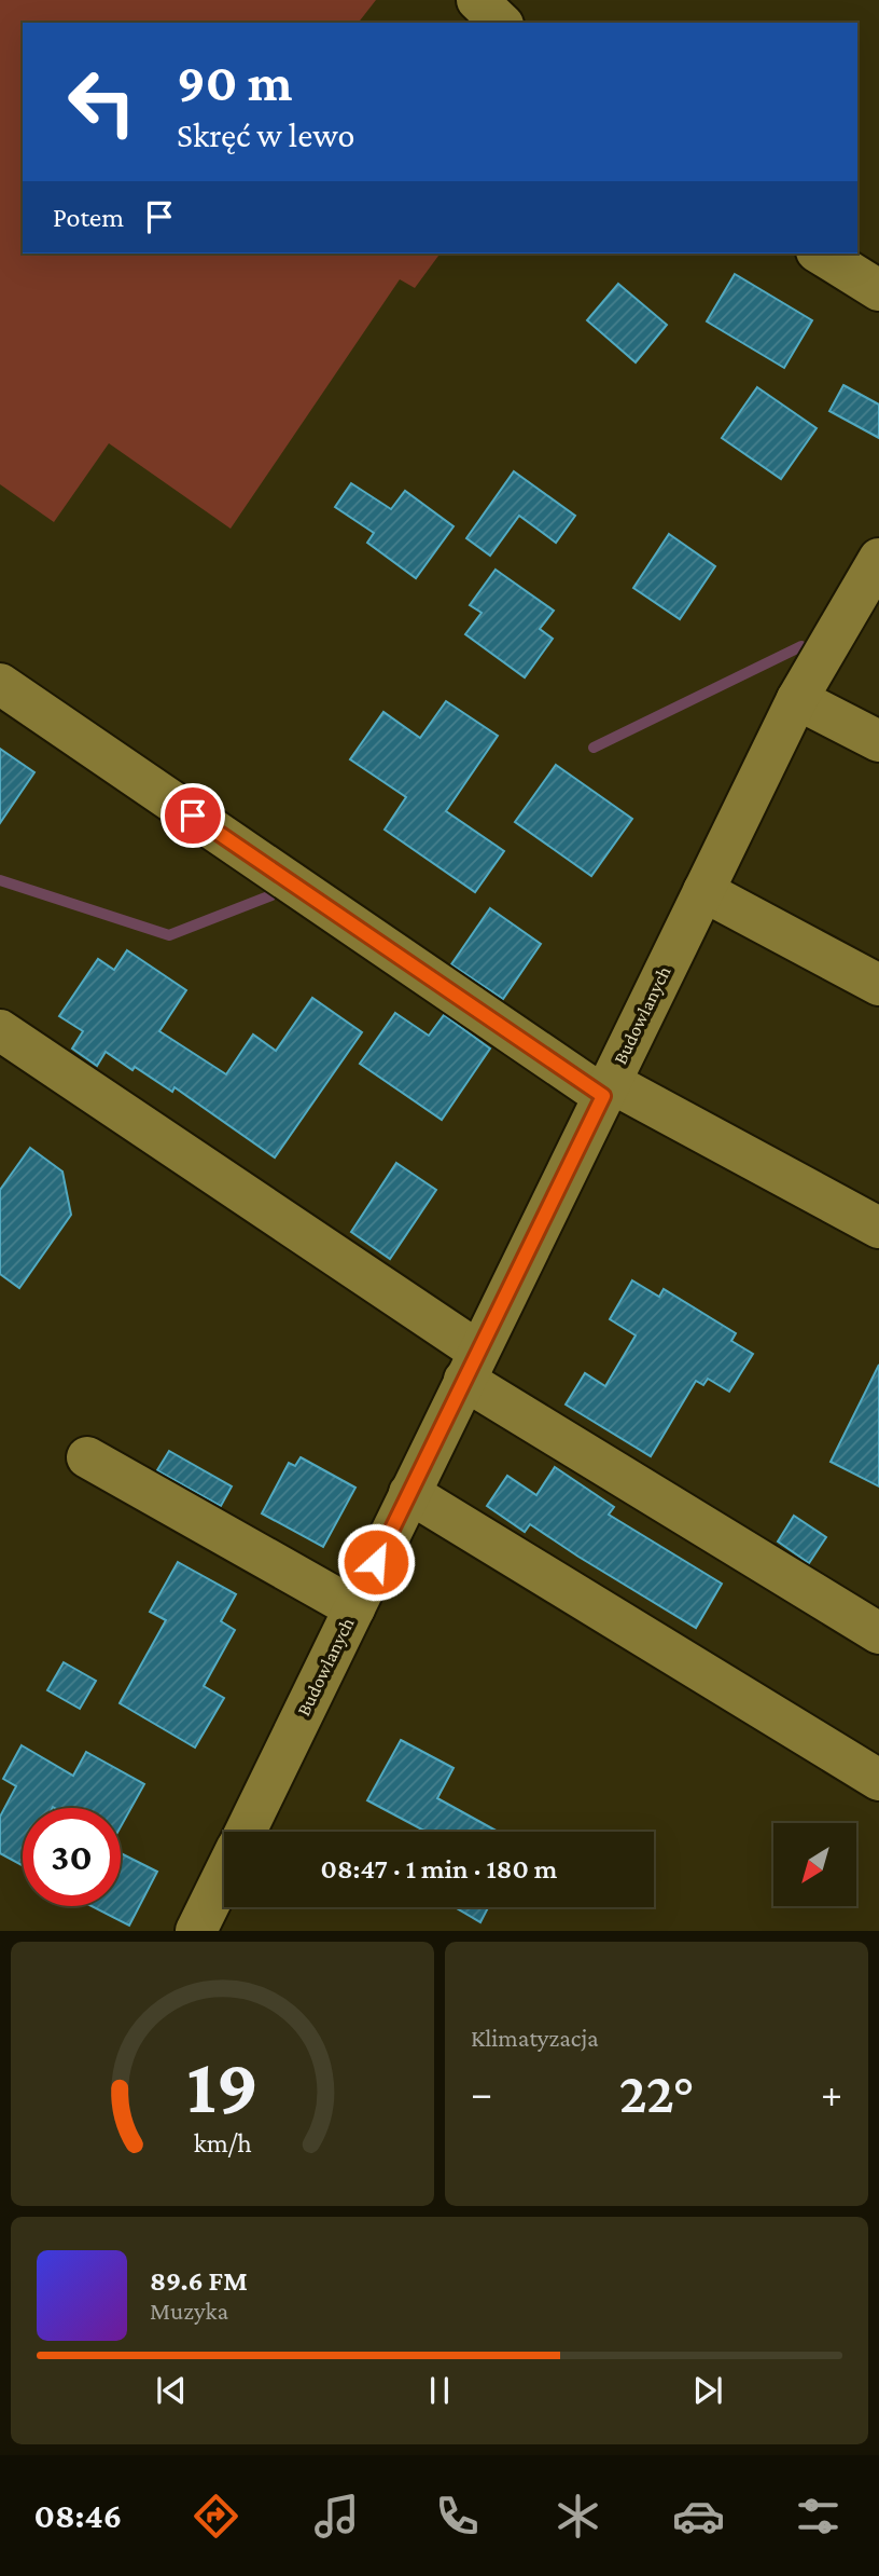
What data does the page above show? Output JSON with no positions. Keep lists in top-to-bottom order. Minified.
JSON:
{"streets":{"street":["Budowlanych"]},"north":"bottom left","page":{"turn":["90 m","Skręć w lewo"],"then":"Potem","limit":"30","trip":"08:47 · 1 min · 180 m","tile":"Klimatyzacja","heat":["−","22°","+"],"song":["89.6 FM","Muzyka"],"tabs":"08:46","gauge":["19","km/h"]}}
